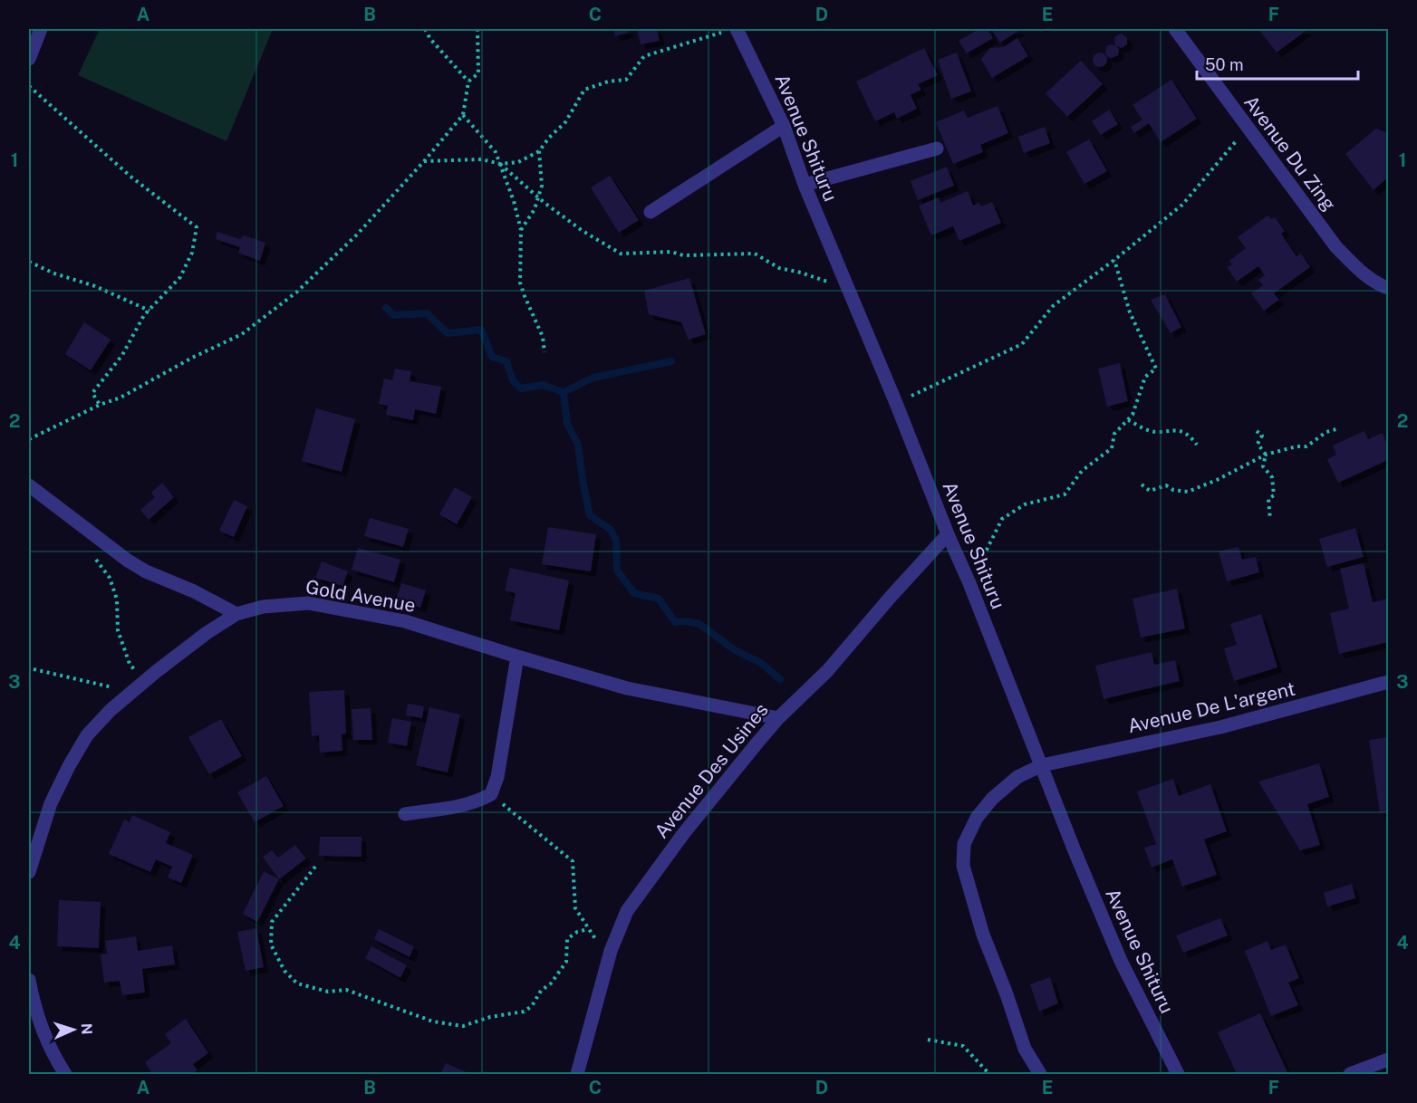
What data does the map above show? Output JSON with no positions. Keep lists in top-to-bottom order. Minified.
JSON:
{"streets":{"street":["Avenue Shituru","Avenue Du Zing","Gold Avenue","Avenue De L'argent","Avenue Des Usines"]},"crossings":[["Avenue Shituru","Avenue De L'argent"],["Avenue Shituru","Avenue Des Usines"],["Gold Avenue","Avenue Des Usines"]],"scale_bar":"50 m","north":"right","grid":{"columns":["A","B","C","D","E","F"],"rows":["1","2","3","4"]}}
